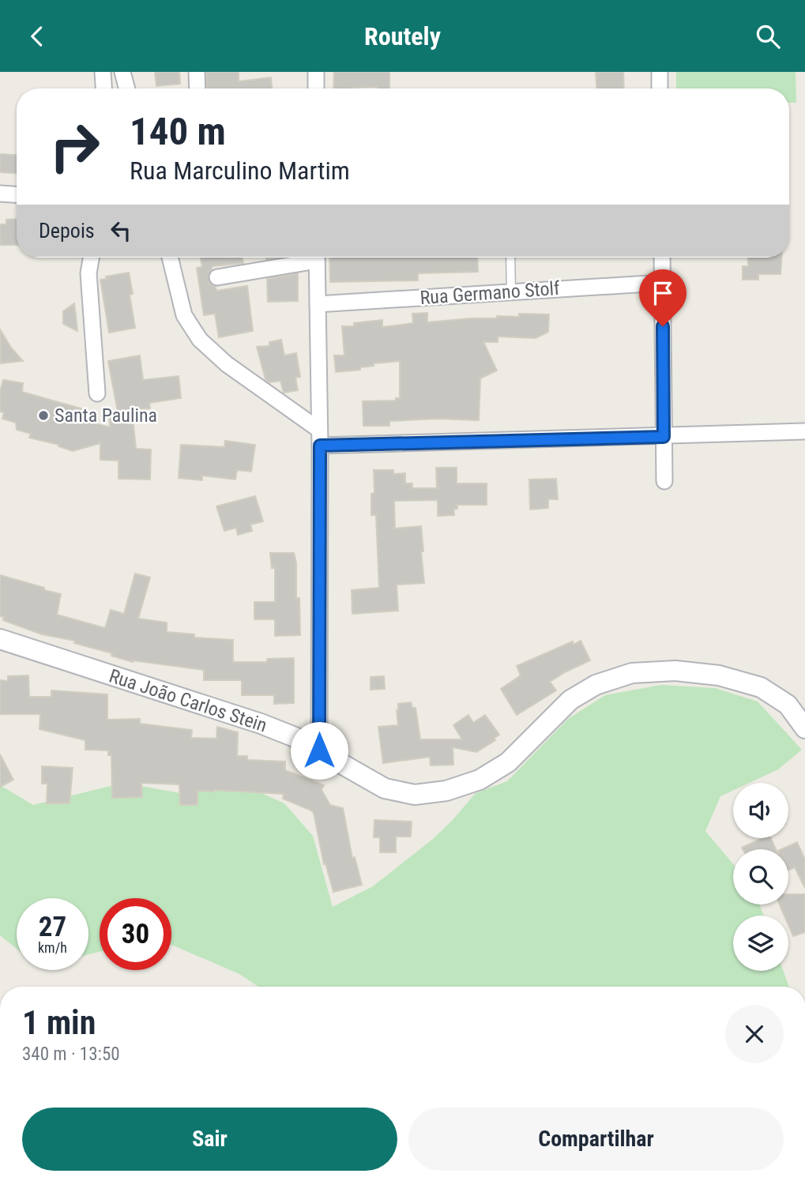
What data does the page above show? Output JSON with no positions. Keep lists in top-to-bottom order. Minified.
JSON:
{"streets":{"street":["Rua Germano Stolf","Rua João Carlos Stein"]},"places":["Santa Paulina"],"page":{"header":"Routely","turn":["140 m","Rua Marculino Martim"],"then":"Depois","speed":"27 km/h","limit":"30","heading":["1 min","340 m · 13:50"],"buttons":["Sair","Compartilhar"]}}
